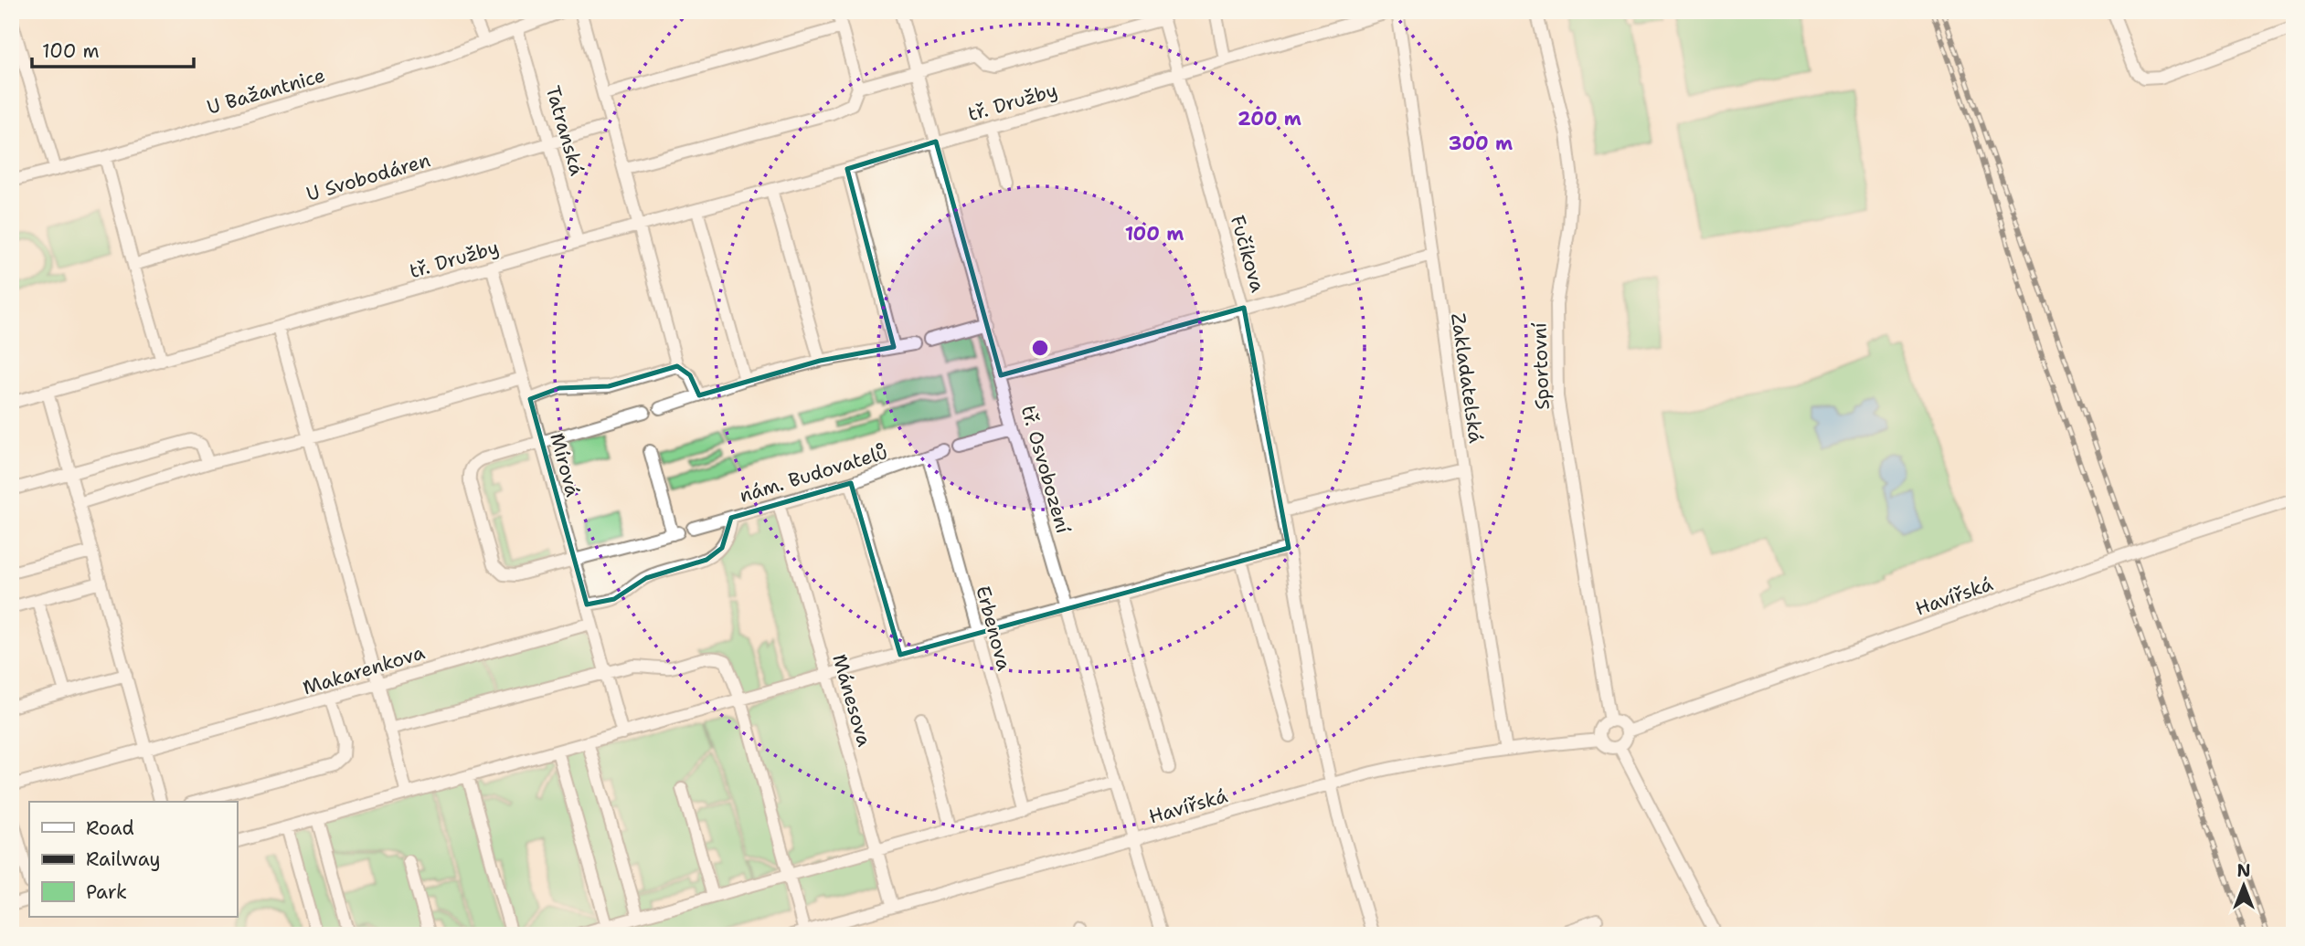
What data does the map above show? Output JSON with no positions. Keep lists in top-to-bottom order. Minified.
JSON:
{"streets":{"street":["U Bažantnice","tř. Družby","Tatranská","U Svobodáren","Fučíkova","Sportovní","Zakladatelská","Mírová","tř. Osvobození","nám. Budovatelů","Havířská","Erbenova","Makarenkova","Mánesova"]},"crossings":[["U Bažantnice","Tatranská"],["tř. Družby","Tatranská"],["tř. Družby","Fučíkova"],["tř. Družby","Zakladatelská"],["tř. Družby","Mírová"],["tř. Družby","tř. Osvobození"],["Tatranská","U Svobodáren"],["Fučíkova","Havířská"],["Sportovní","Havířská"],["Zakladatelská","Havířská"],["Mírová","Makarenkova"],["tř. Osvobození","Havířská"],["nám. Budovatelů","Erbenova"],["nám. Budovatelů","Mánesova"],["Havířská","Mánesova"]],"legend":["Road","Railway","Park"],"scale_bar":"100 m","north":"top","rings":["200 m","300 m","100 m"]}
